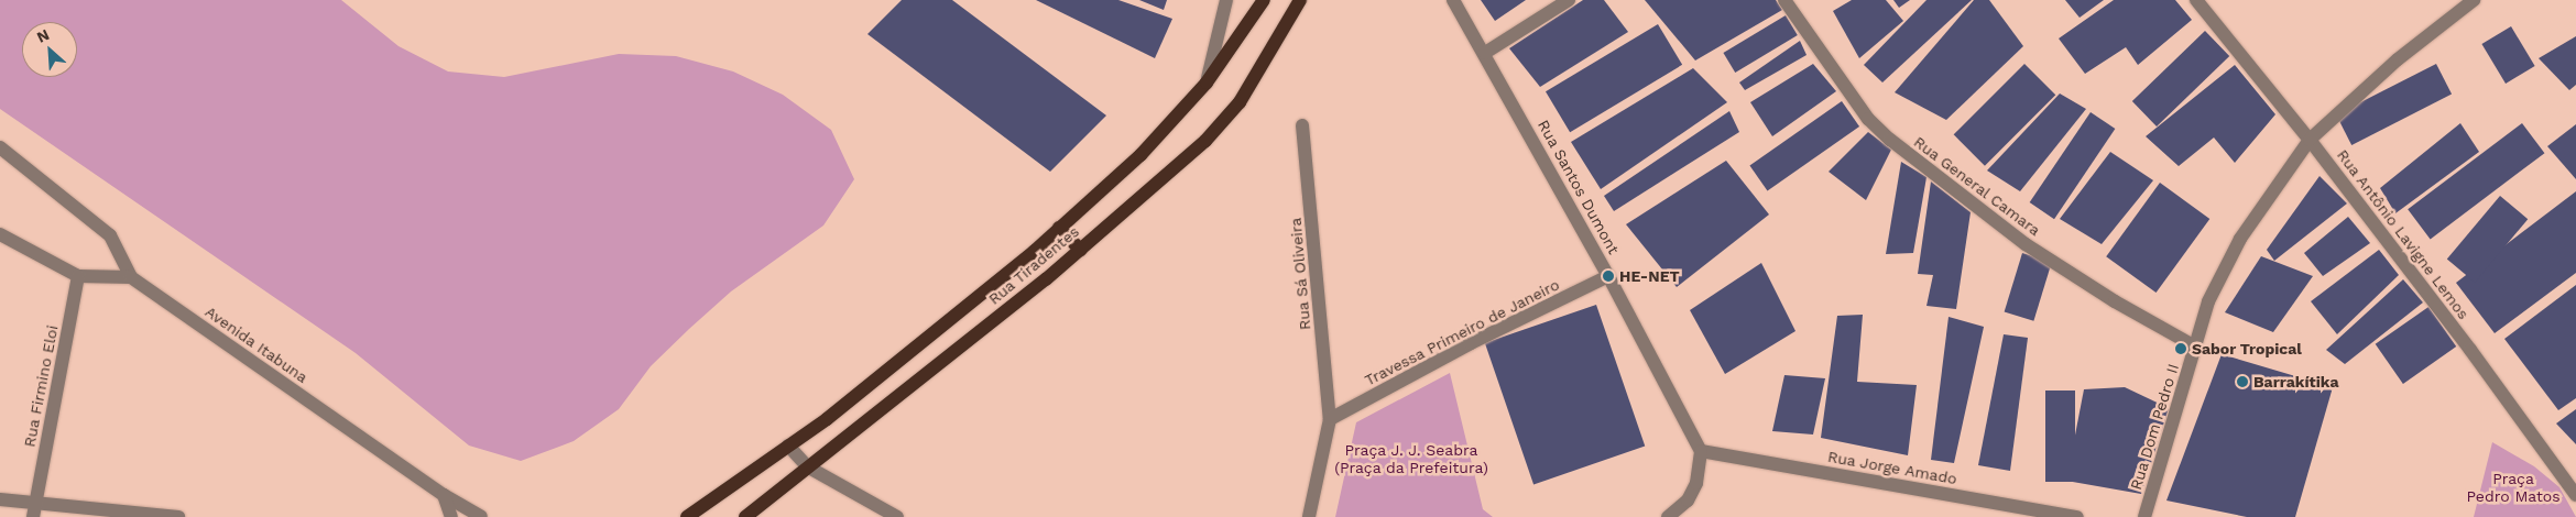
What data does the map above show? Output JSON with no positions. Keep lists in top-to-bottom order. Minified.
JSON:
{"streets":{"main road":["Rua Tiradentes"],"street":["Rua General Camara","Rua Santos Dumont","Rua Antônio Lavigne Lemos","Rua Sá Oliveira","Travessa Primeiro de Janeiro","Avenida Itabuna","Rua Firmino Eloi","Rua Dom Pedro II","Rua Jorge Amado"]},"crossings":[["Rua General Camara","Rua Dom Pedro II"],["Rua Santos Dumont","Travessa Primeiro de Janeiro"],["Rua Santos Dumont","Rua Jorge Amado"],["Rua Antônio Lavigne Lemos","Rua Dom Pedro II"],["Rua Sá Oliveira","Travessa Primeiro de Janeiro"]],"parks":["Praça J. J. Seabra (Praça da Prefeitura)","Praça Pedro Matos"],"places":["HE-NET","Sabor Tropical","Barrakítika"],"north":"top left"}
